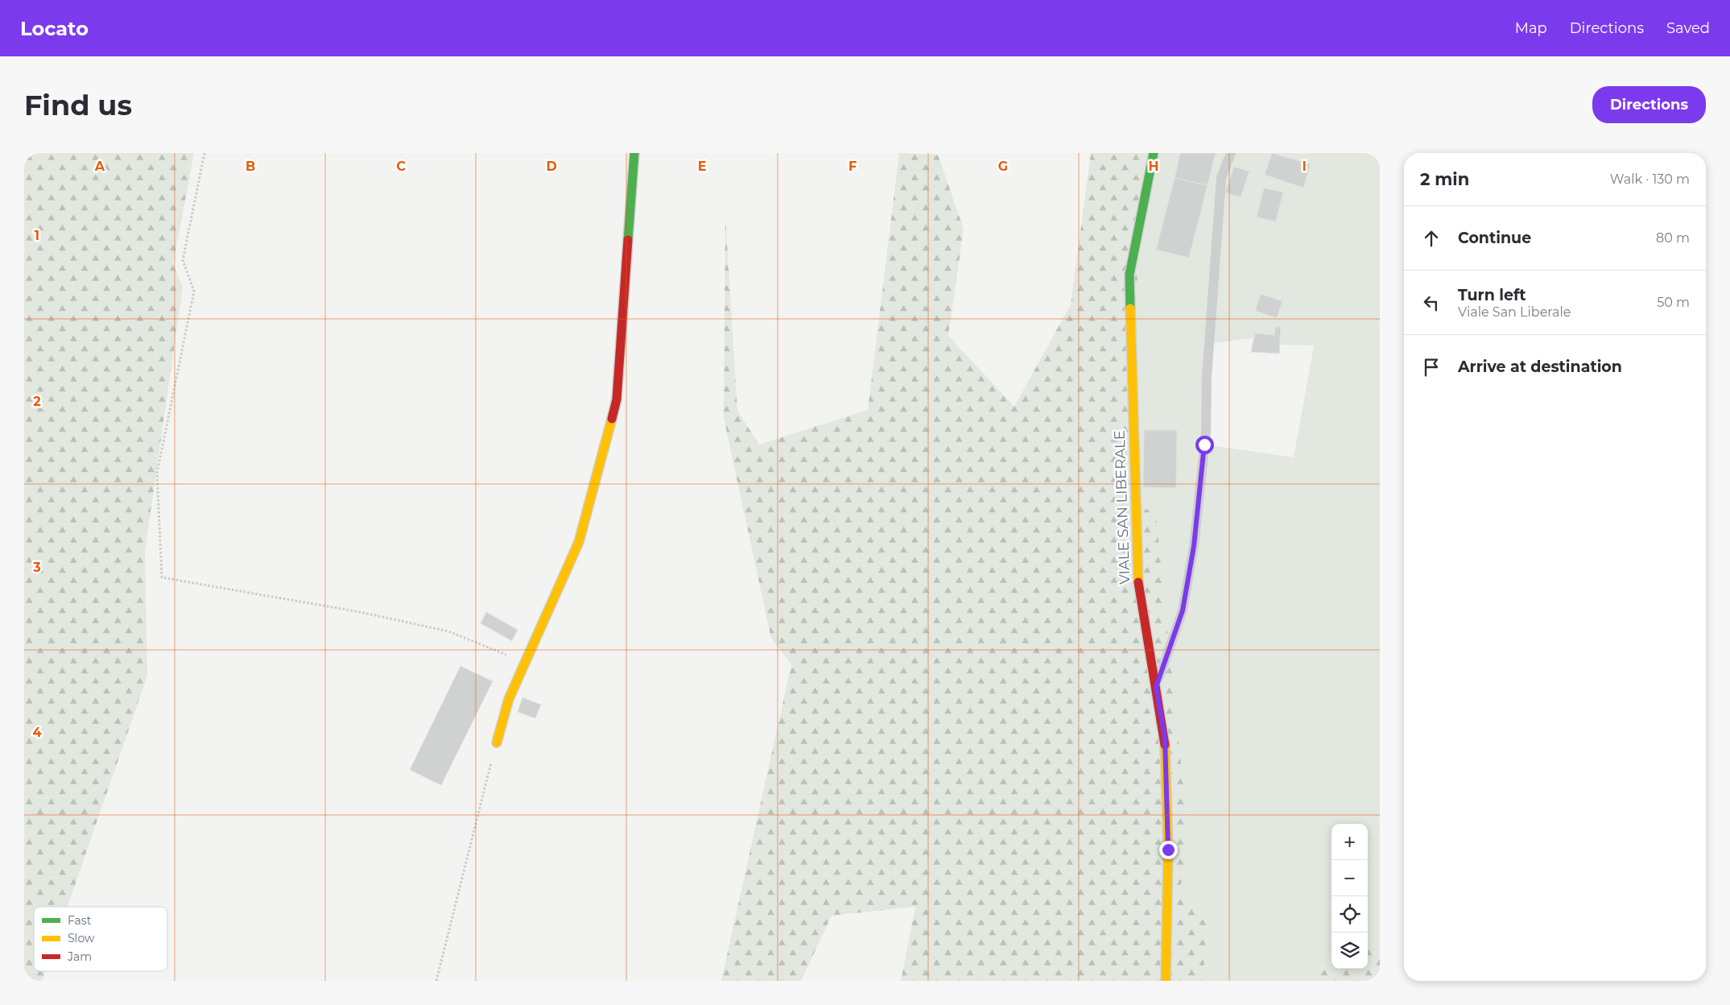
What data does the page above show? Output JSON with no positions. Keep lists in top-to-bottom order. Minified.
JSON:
{"streets":{"street":["VIALE SAN LIBERALE"]},"legend":["Fast","Slow","Jam"],"page":{"header":"Locato","nav":["Map","Directions","Saved"],"buttons":"Directions","title":"Find us","heading":["2 min","Walk · 130 m"],"list":[["Continue","80 m"],["Turn left","Viale San Liberale","50 m"],"Arrive at destination"],"map_buttons":["+","−"]},"grid":{"columns":["A","B","C","D","E","F","G","H","I"],"rows":["1","2","3","4"]}}
